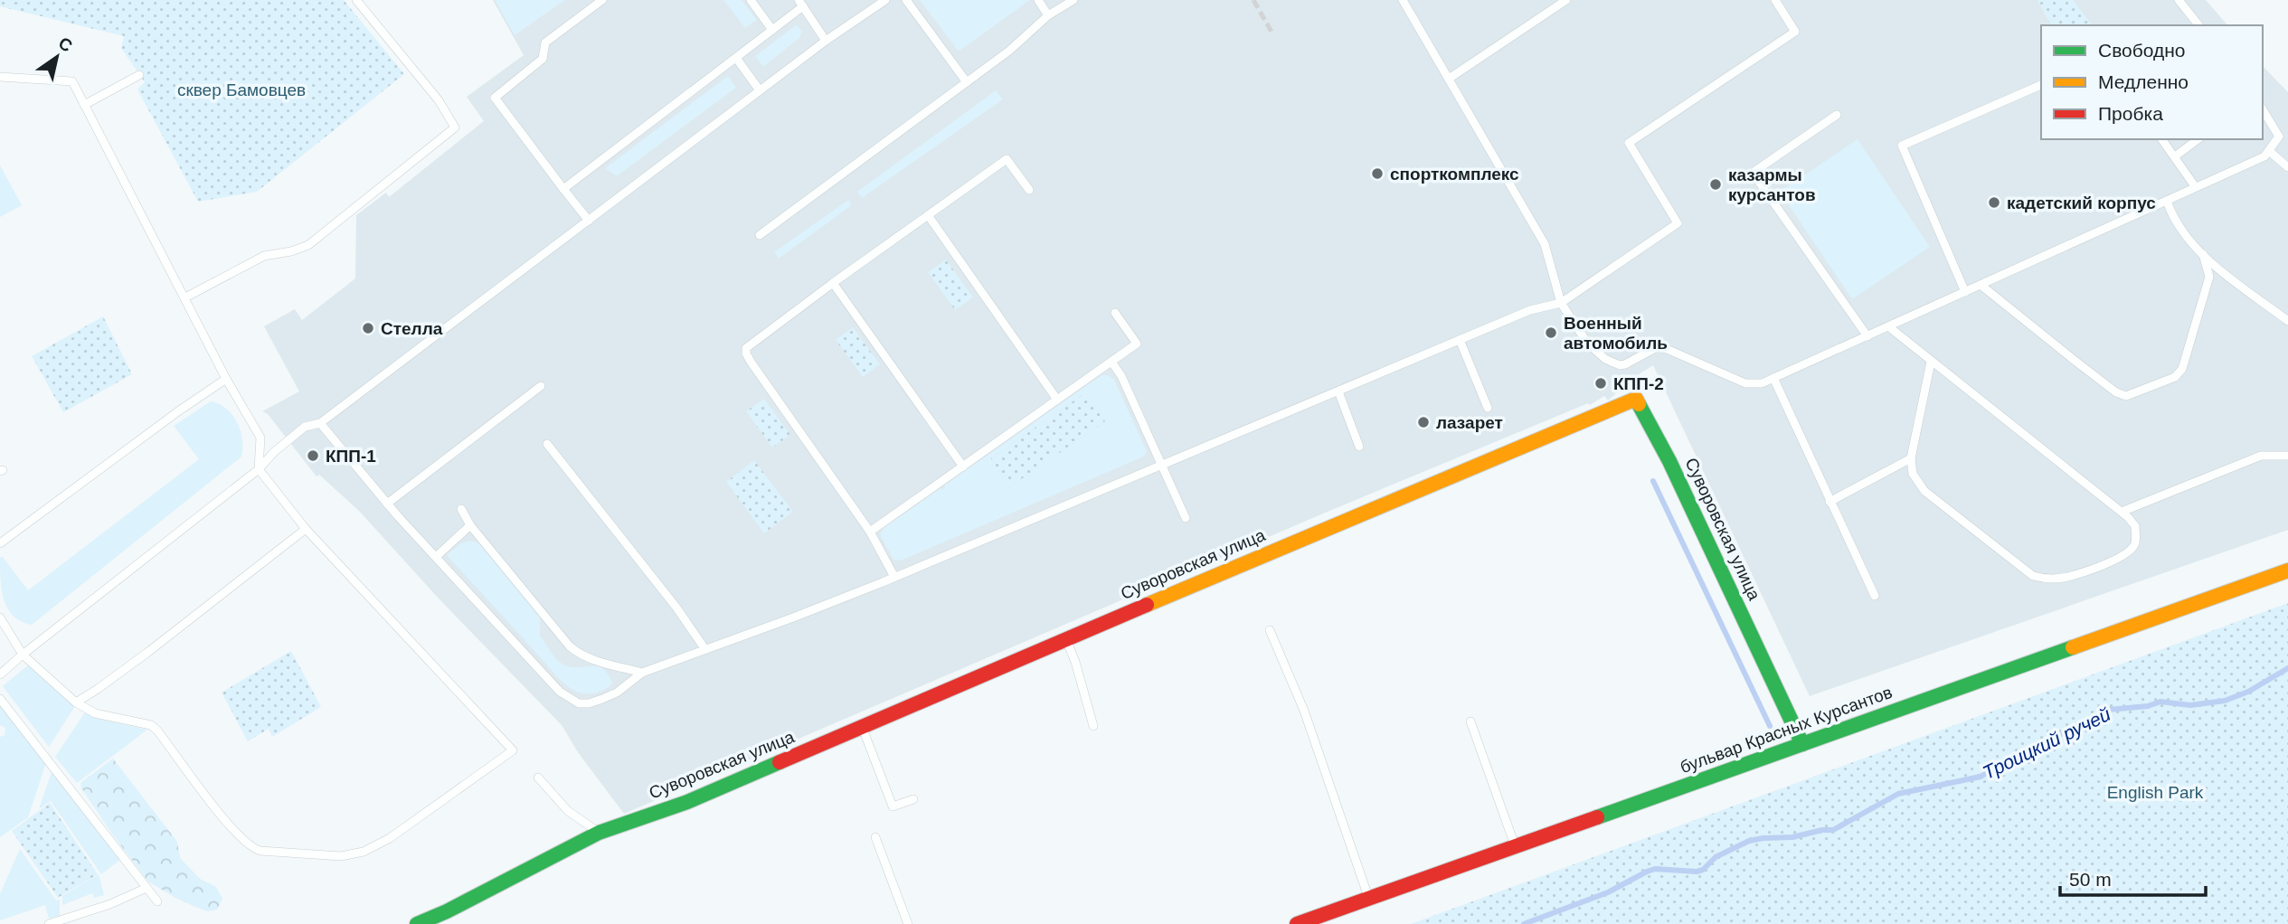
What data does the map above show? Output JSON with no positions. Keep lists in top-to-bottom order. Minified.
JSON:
{"streets":{"street":["Суворовская улица","бульвар Красных Курсантов"]},"crossings":[["Суворовская улица","бульвар Красных Курсантов"]],"water":["Троицкий ручей"],"parks":["сквер Бамовцев","English Park"],"places":["спорткомплекс","казармы курсантов","кадетский корпус","Стелла","Военный автомобиль","КПП-2","лазарет","КПП-1"],"legend":["Свободно","Медленно","Пробка"],"scale_bar":"50 m","north":"top right"}
